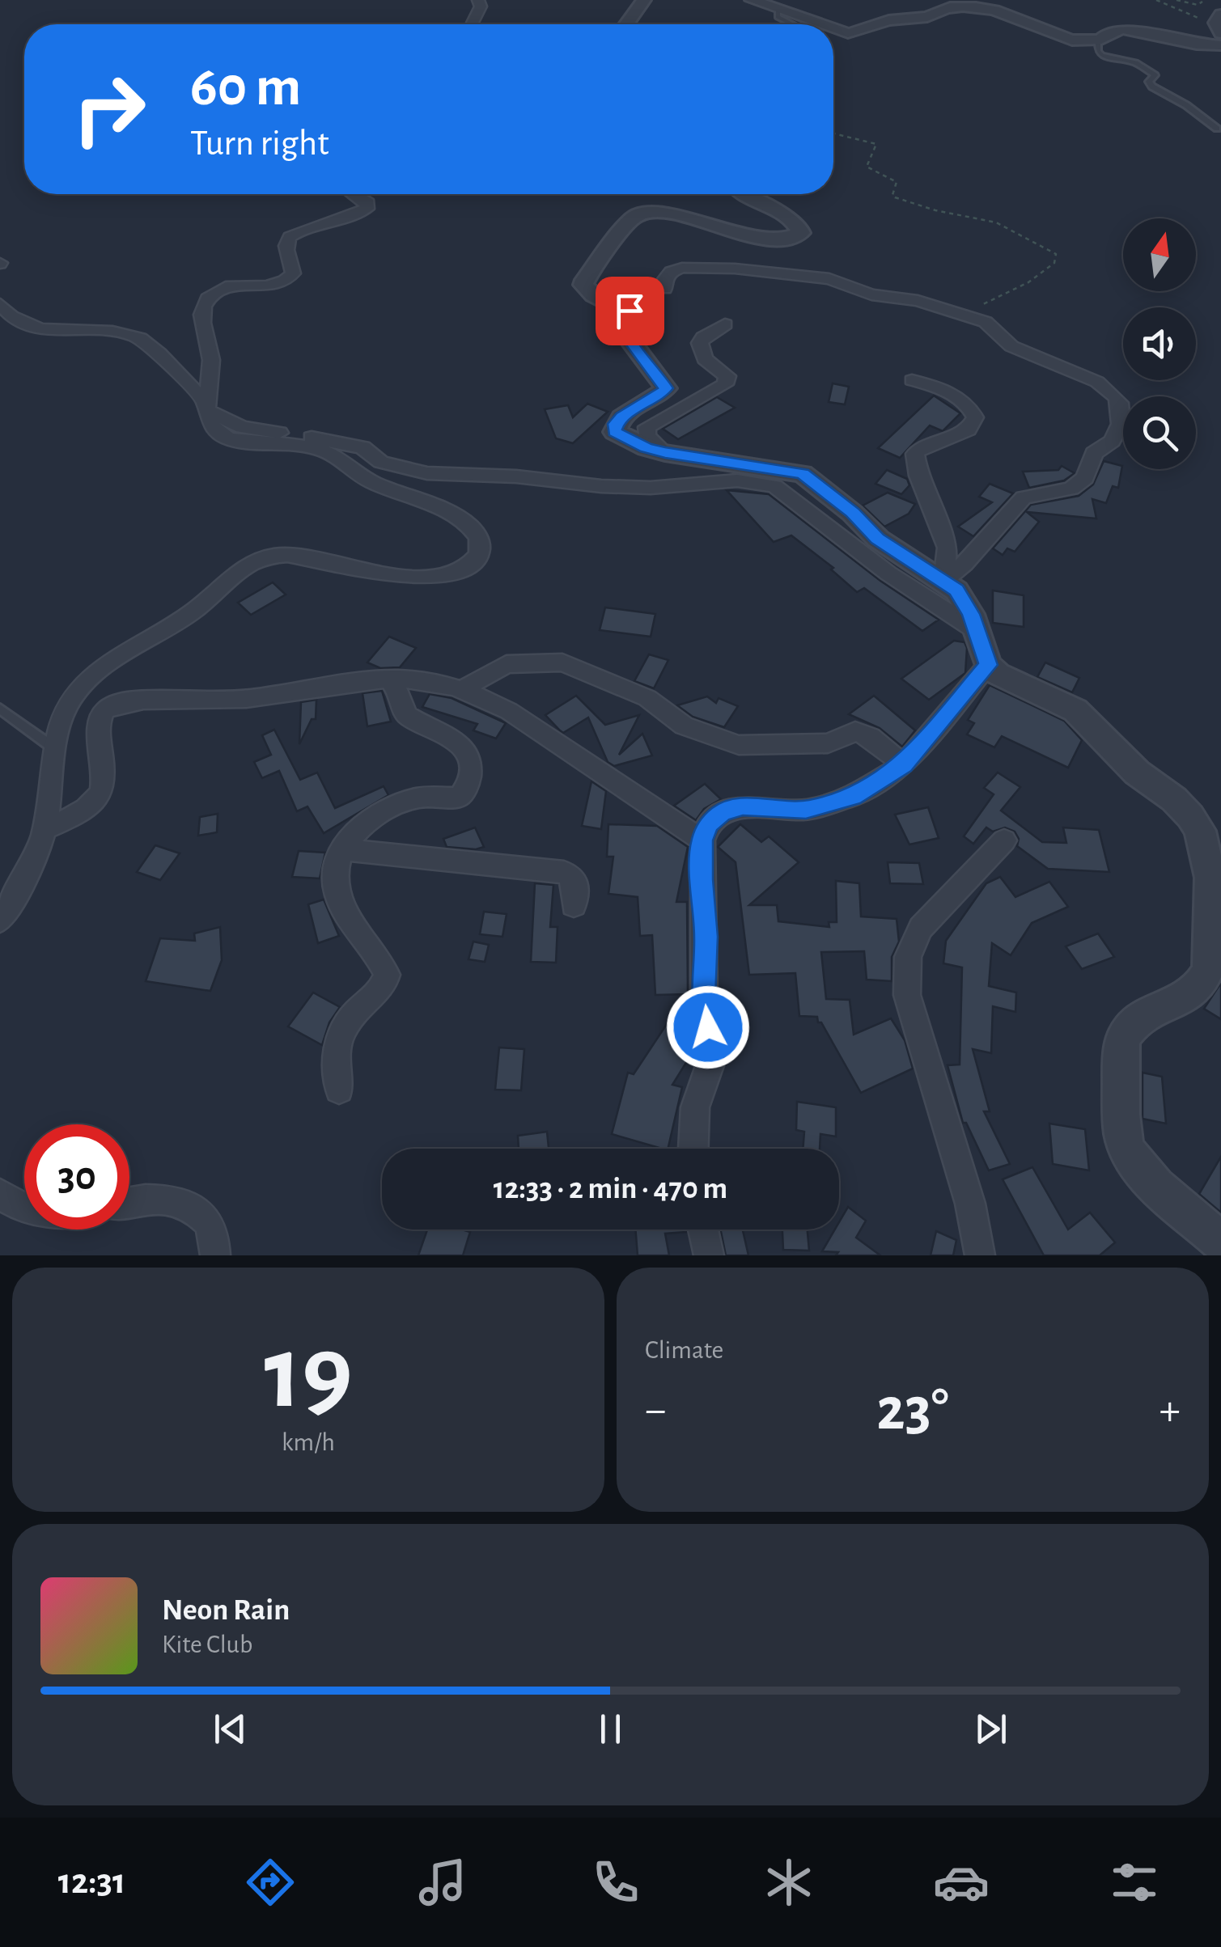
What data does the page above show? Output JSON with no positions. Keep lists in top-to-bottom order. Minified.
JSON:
{"north":"top","page":{"turn":["60 m","Turn right"],"limit":"30","trip":"12:33 · 2 min · 470 m","tile":[["19","km/h"],"Climate"],"heat":["−","23°","+"],"song":["Neon Rain","Kite Club"],"tabs":"12:31"}}
